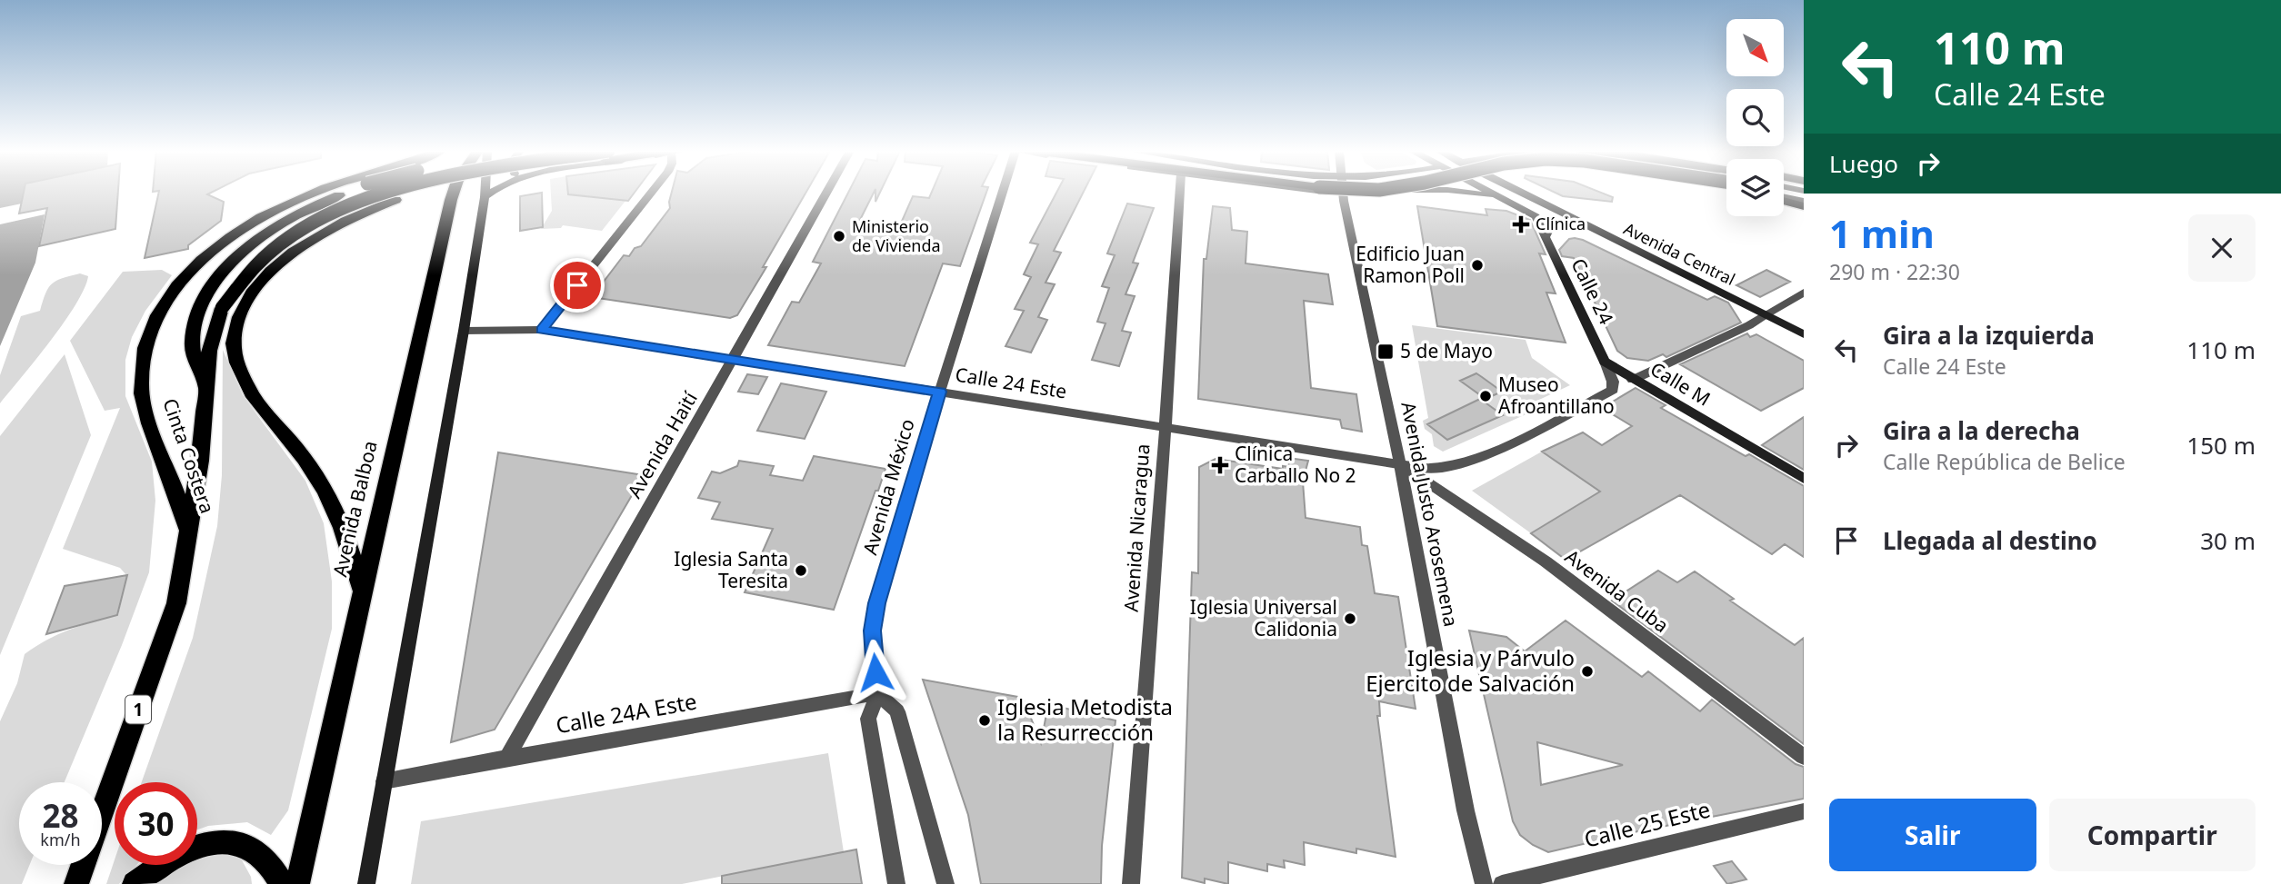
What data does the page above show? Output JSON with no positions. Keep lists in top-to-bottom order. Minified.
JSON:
{"streets":{"highway":["Cinta Costera","Avenida Balboa","1"],"main road":["Avenida Central","Calle 24","Calle M"],"street":["Calle 24 Este","Avenida Haití","Avenida México","Avenida Justo Arosemena","Avenida Nicaragua","Avenida Cuba","Calle 24A Este","Calle 25 Este"]},"crossings":[["Avenida Central","Calle M"],["Calle 24","Calle 24 Este"],["Calle 24","Avenida Justo Arosemena"],["Calle 24","Avenida Cuba"],["Calle 24 Este","Avenida Haití"],["Calle 24 Este","Avenida México"],["Calle 24 Este","Avenida Justo Arosemena"],["Calle 24 Este","Avenida Nicaragua"],["Calle 24 Este","Avenida Cuba"],["Avenida Haití","Calle 24A Este"],["Cinta Costera","1"],["Avenida México","Calle 24A Este"],["Avenida Justo Arosemena","Avenida Cuba"]],"places":{"health":["Clínica","Clínica Carballo No 2"],"other":["Ministerio de Vivienda","Edificio Juan Ramon Poll","Museo Afroantillano","Iglesia Santa Teresita","Iglesia Universal Calidonia","Iglesia y Párvulo Ejercito de Salvación","Iglesia Metodista la Resurrección"],"transit":["5 de Mayo"]},"north":"bottom right","page":{"turn":["110 m","Calle 24 Este"],"then":"Luego","heading":["1 min","290 m · 22:30"],"list":[{"name":"Gira a la izquierda","note":"Calle 24 Este","value":"110 m"},{"name":"Gira a la derecha","note":"Calle República de Belice","value":"150 m"},{"name":"Llegada al destino","value":"30 m"}],"speed":"28 km/h","limit":"30","buttons":["Salir","Compartir"]}}
